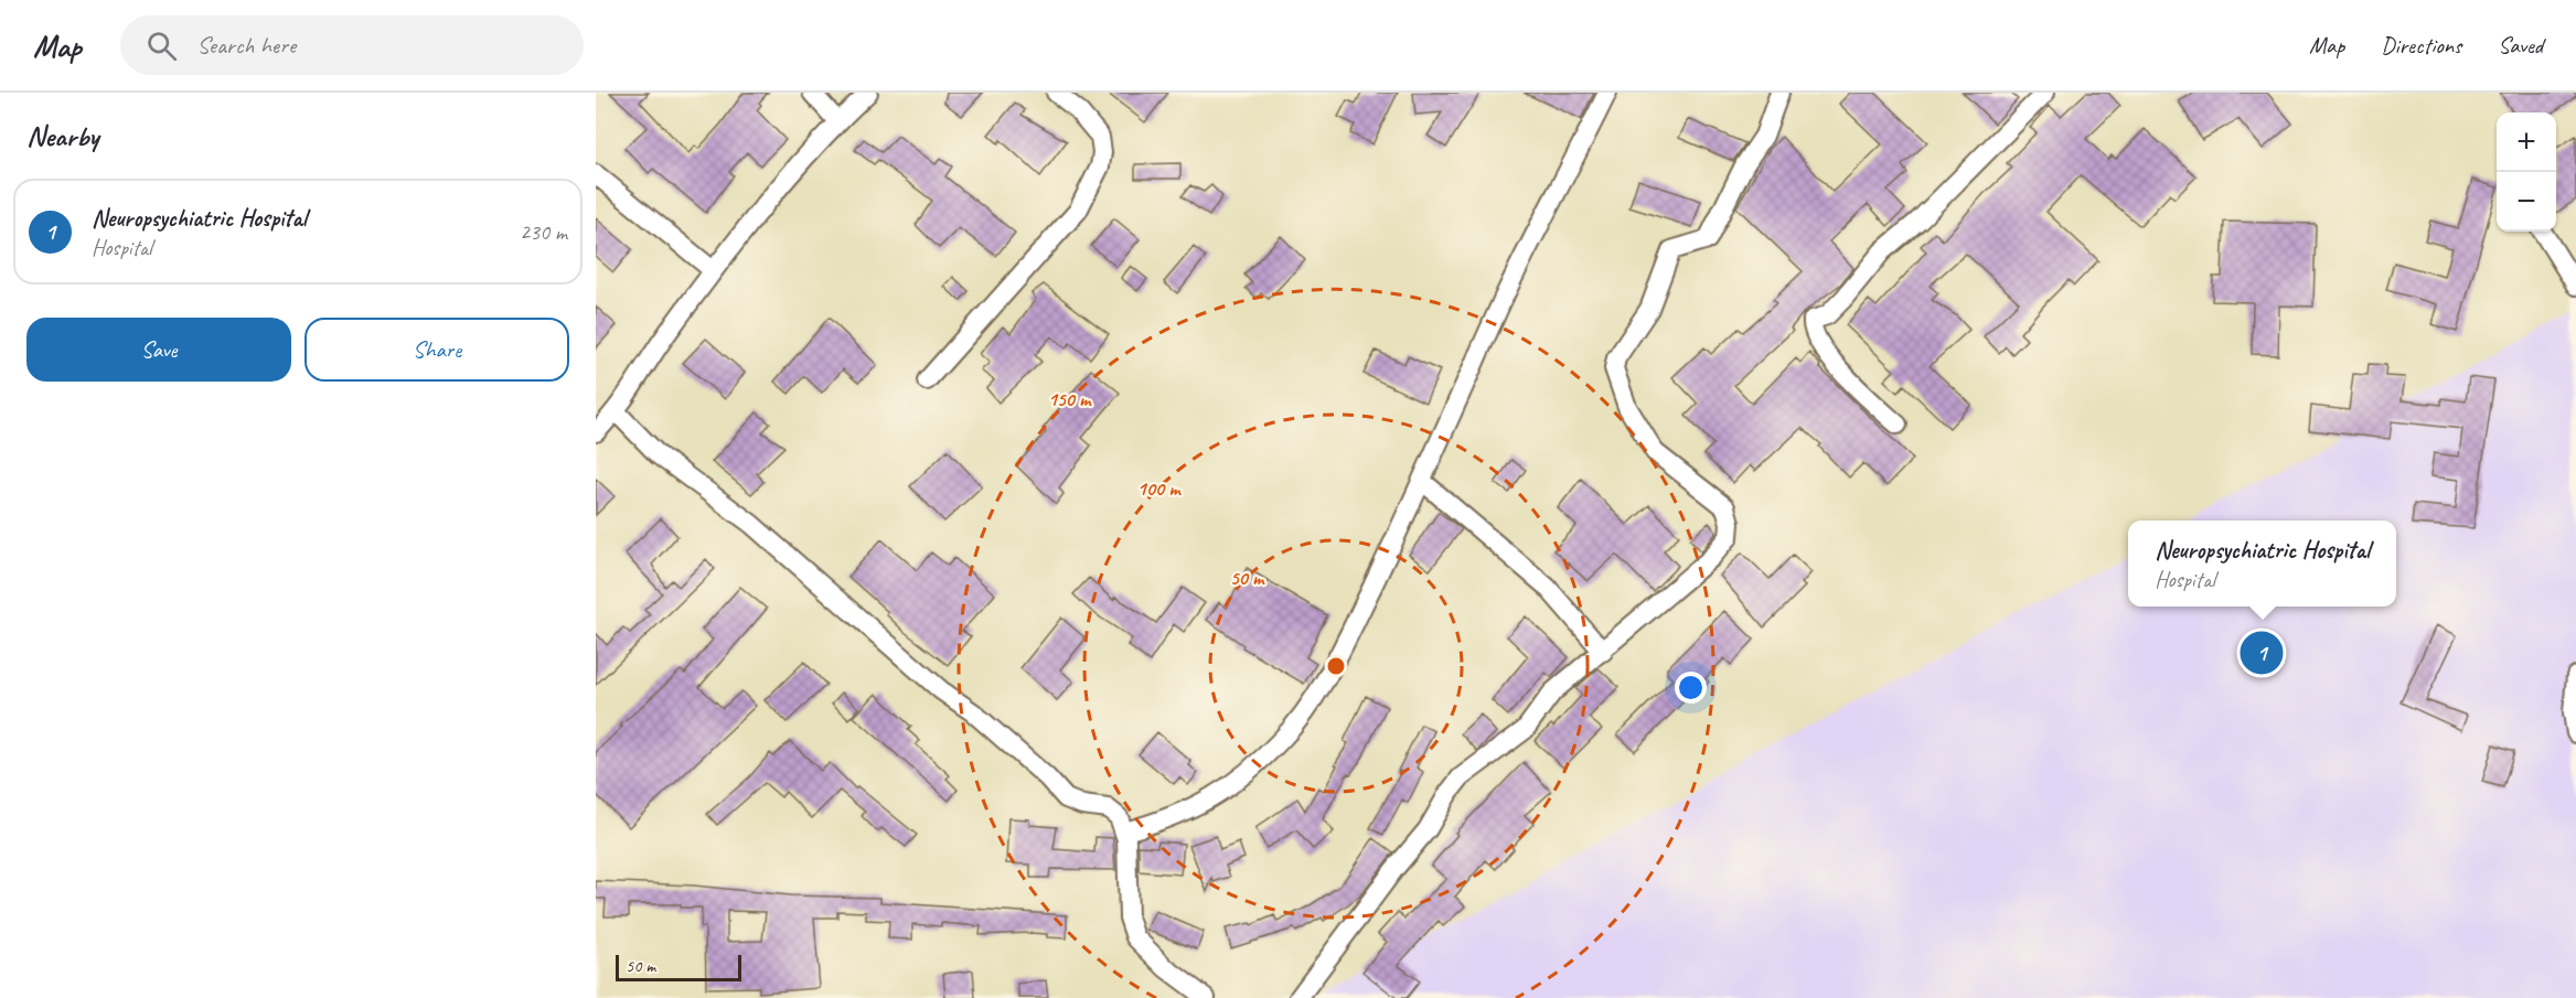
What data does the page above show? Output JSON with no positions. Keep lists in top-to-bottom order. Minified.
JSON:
{"scale_bar":"50 m","page":{"header":"Map","search":"Search here","nav":["Map","Directions","Saved"],"heading":"Nearby","map_buttons":["+","−"],"list":[{"mark":"1","name":"Neuropsychiatric Hospital","note":"Hospital","value":"230 m"}],"buttons":["Save","Share"],"popup":["Neuropsychiatric Hospital","Hospital"],"pins":"1","scale":"50 m"},"rings":["150 m","100 m","50 m"]}
